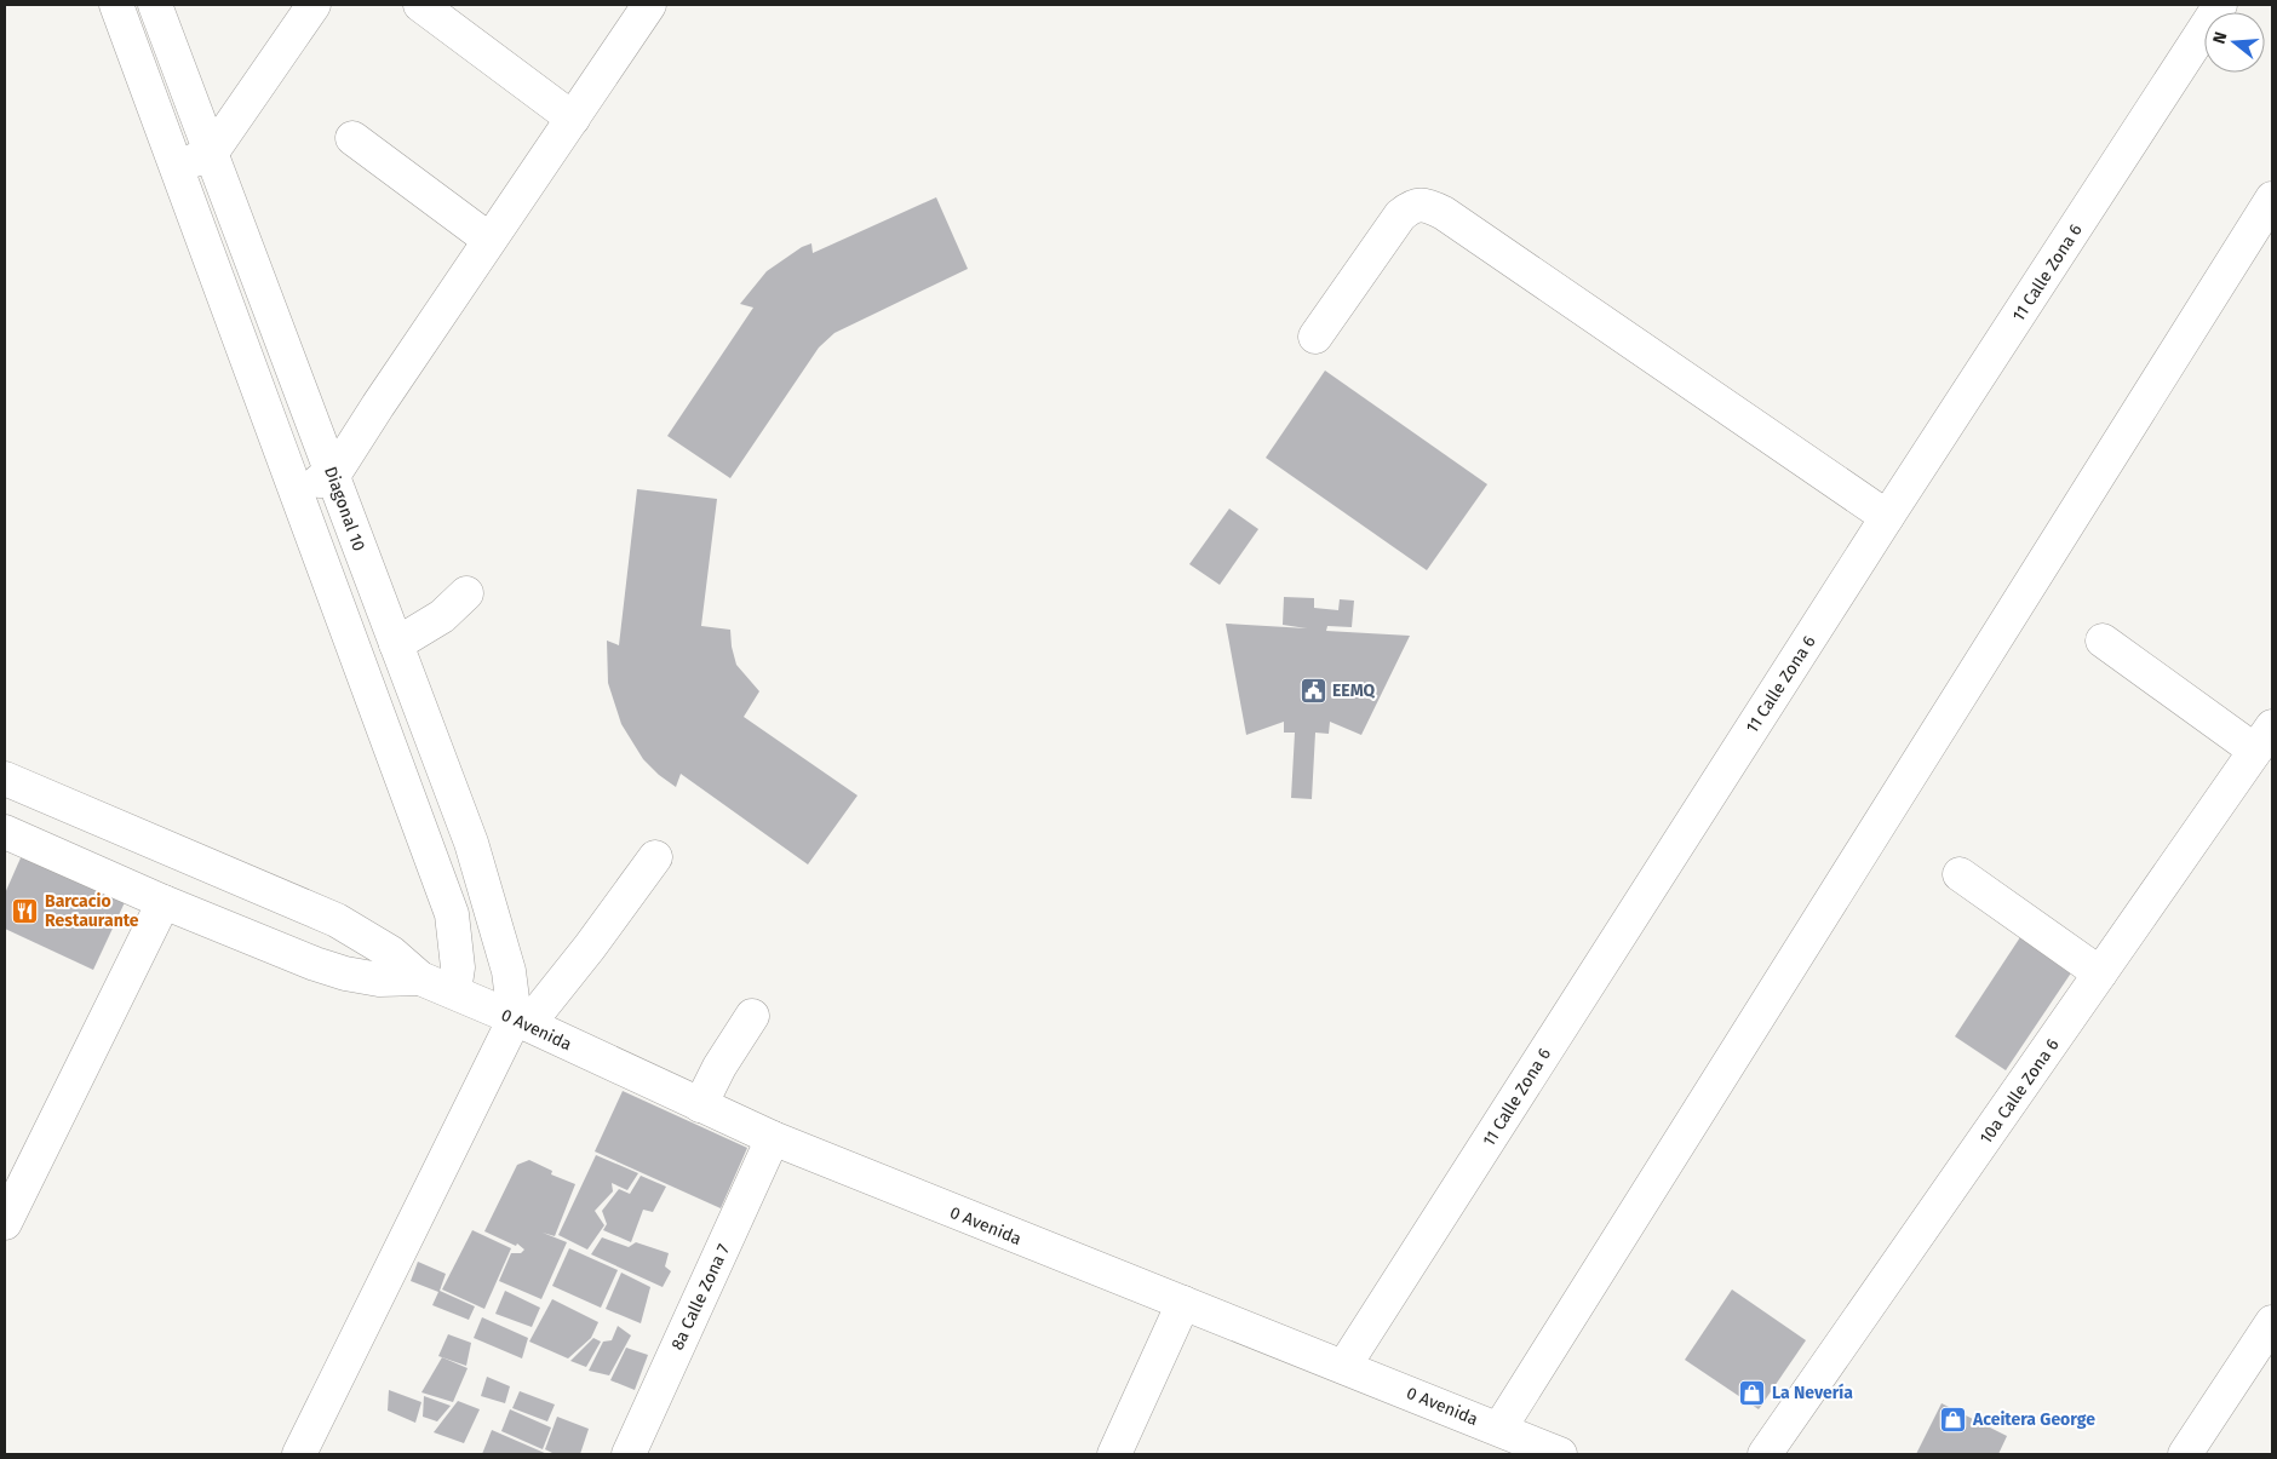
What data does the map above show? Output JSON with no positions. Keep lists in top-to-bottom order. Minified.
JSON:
{"streets":{"street":["11 Calle Zona 6","Diagonal 10","0 Avenida","10a Calle Zona 6","8a Calle Zona 7"]},"crossings":[["11 Calle Zona 6","0 Avenida"],["Diagonal 10","0 Avenida"],["0 Avenida","8a Calle Zona 7"]],"places":{"public building":["EEMQ"],"restaurant":["Barcacio Restaurante"],"shop":["La Nevería","Aceitera George"]},"north":"left"}
